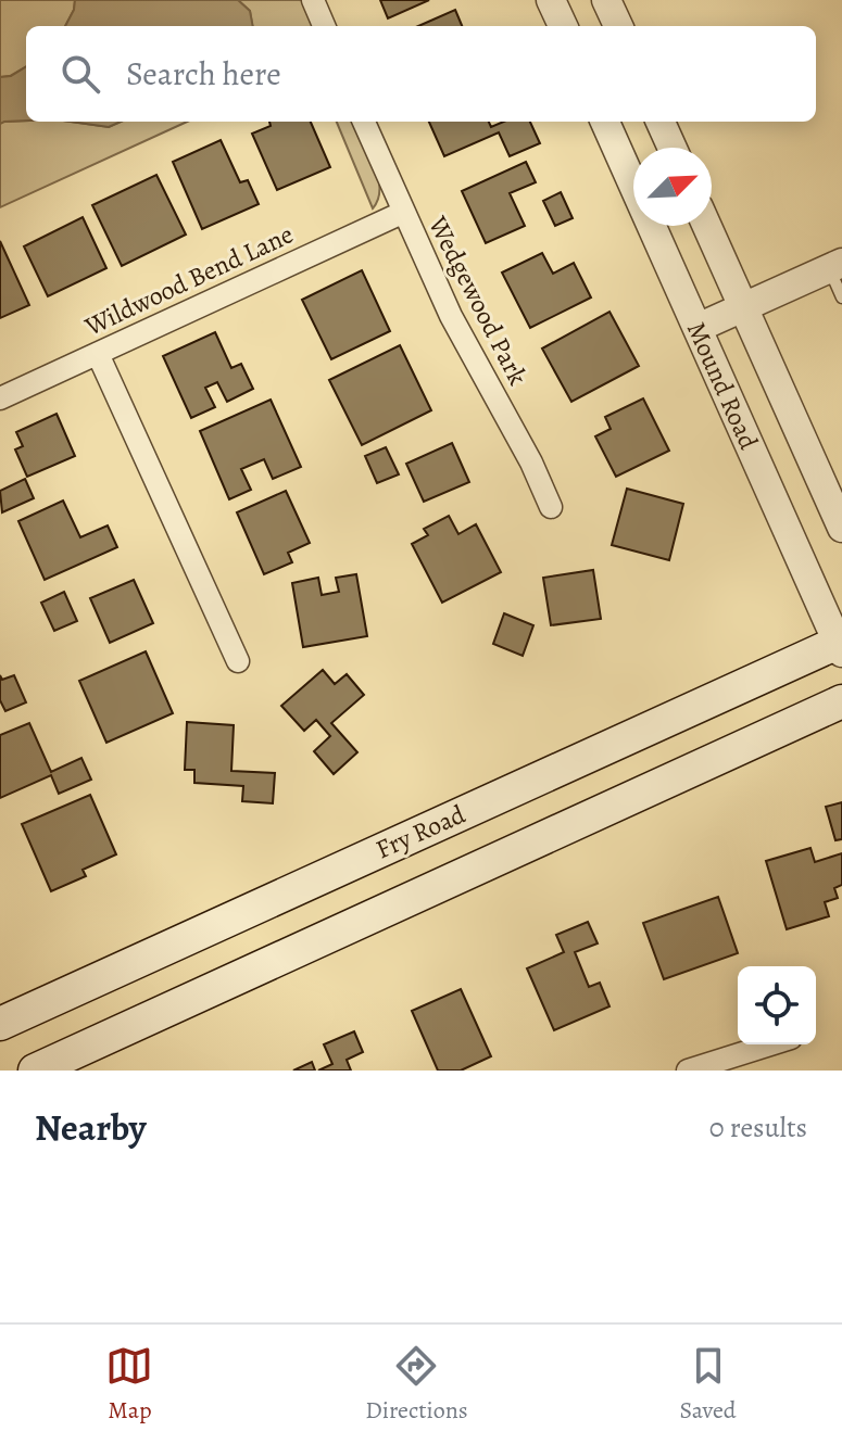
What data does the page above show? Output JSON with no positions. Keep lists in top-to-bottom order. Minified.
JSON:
{"streets":{"main road":["Fry Road"],"street":["Wildwood Bend Lane","Wedgewood Park","Mound Road"]},"crossings":[["Wildwood Bend Lane","Wedgewood Park"],["Mound Road","Fry Road"]],"north":"top right","page":{"search":"Search here","heading":["Nearby","0 results"],"nav":["Map","Directions","Saved"]}}
